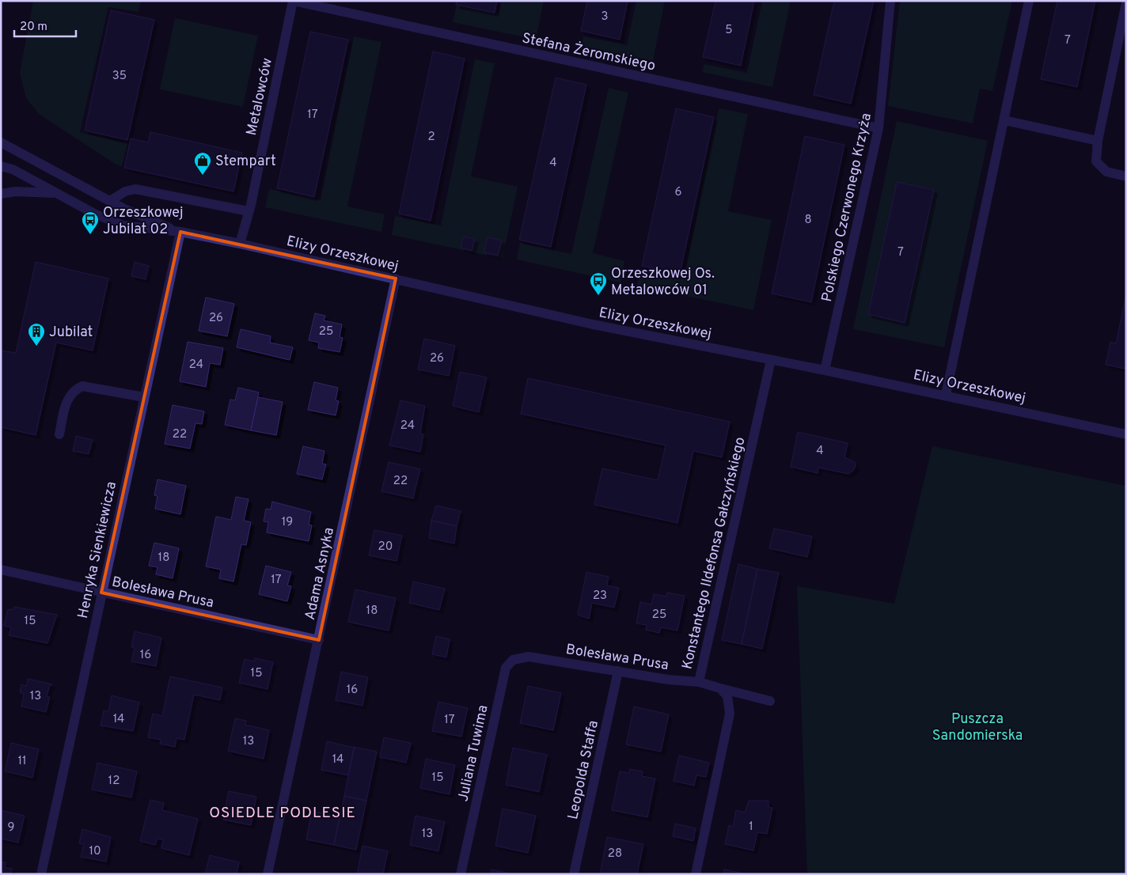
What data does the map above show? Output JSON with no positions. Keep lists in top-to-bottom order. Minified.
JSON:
{"streets":{"street":["Stefana Żeromskiego","Metalowców","Polskiego Czerwonego Krzyża","Elizy Orzeszkowej","Henryka Sienkiewicza","Konstantego Ildefonsa Gałczyńskiego","Adama Asnyka","Bolesława Prusa","Juliana Tuwima","Leopolda Staffa"]},"crossings":[["Stefana Żeromskiego","Metalowców"],["Stefana Żeromskiego","Polskiego Czerwonego Krzyża"],["Metalowców","Elizy Orzeszkowej"],["Polskiego Czerwonego Krzyża","Elizy Orzeszkowej"],["Elizy Orzeszkowej","Henryka Sienkiewicza"],["Elizy Orzeszkowej","Konstantego Ildefonsa Gałczyńskiego"],["Elizy Orzeszkowej","Adama Asnyka"],["Henryka Sienkiewicza","Bolesława Prusa"],["Konstantego Ildefonsa Gałczyńskiego","Bolesława Prusa"],["Adama Asnyka","Bolesława Prusa"],["Bolesława Prusa","Juliana Tuwima"],["Bolesława Prusa","Leopolda Staffa"]],"districts":["OSIEDLE PODLESIE"],"parks":["Puszcza Sandomierska"],"places":{"shop":["Stempart"],"bus stop":["Orzeszkowej Jubilat 02","Orzeszkowej Os. Metalowców 01"],"building":["Jubilat"]},"house_numbers":["3","5","7","35","17","2","4","6","8","7","26","25","26","24","24","22","4","22","19","20","18","17","23","18","25","15","16","15","16","13","14","17","13","14","11","15","12","1","9","13","10","28"],"scale_bar":"20 m"}
